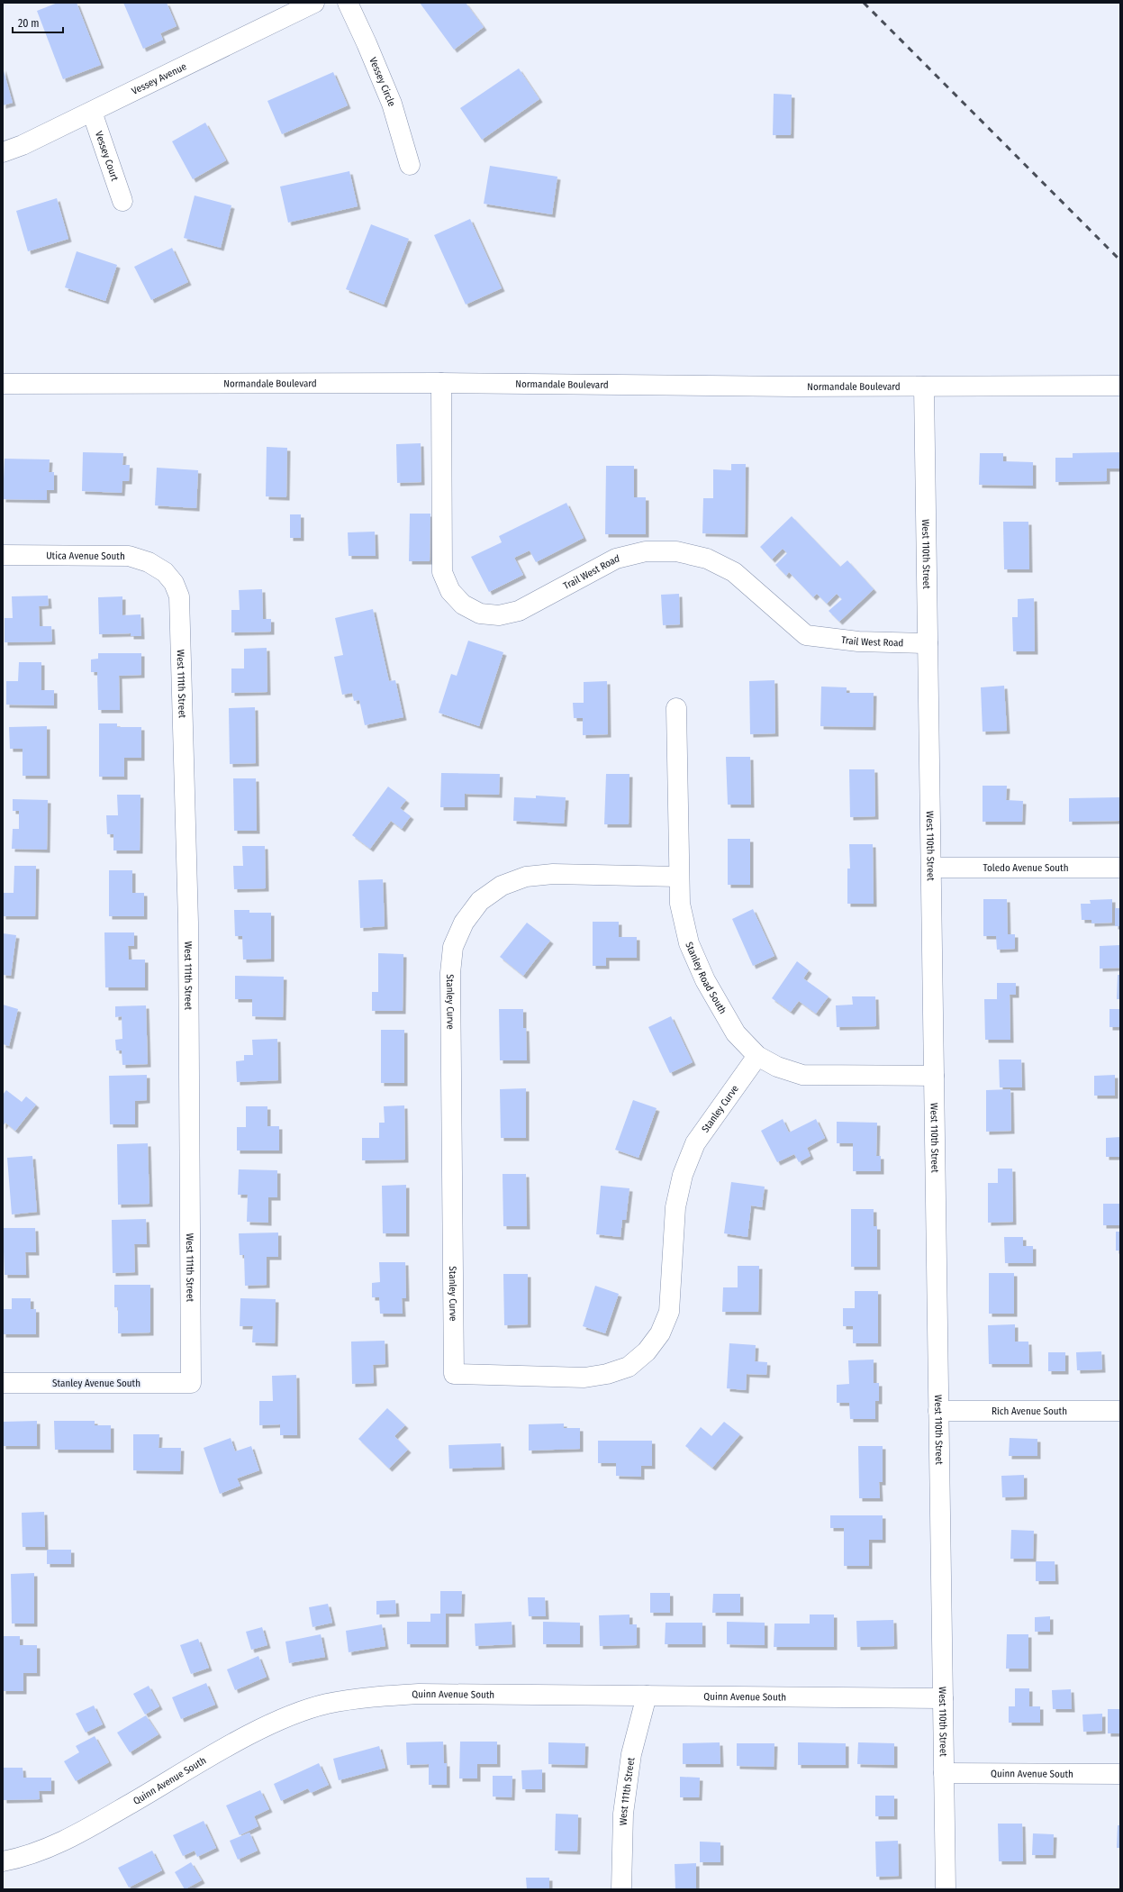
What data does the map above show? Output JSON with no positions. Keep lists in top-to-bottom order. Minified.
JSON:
{"streets":{"street":["Vessey Avenue","Vessey Circle","Vessey Court","Normandale Boulevard","West 110th Street","Utica Avenue South","Trail West Road","West 111th Street","Toledo Avenue South","Stanley Road South","Stanley Curve","Stanley Avenue South","Rich Avenue South","Quinn Avenue South"]},"crossings":[["Vessey Avenue","Vessey Court"],["Normandale Boulevard","West 110th Street"],["Normandale Boulevard","Trail West Road"],["West 110th Street","Trail West Road"],["West 110th Street","Toledo Avenue South"],["West 110th Street","Stanley Road South"],["West 110th Street","Rich Avenue South"],["West 110th Street","Quinn Avenue South"],["Utica Avenue South","West 111th Street"],["West 111th Street","Stanley Avenue South"],["West 111th Street","Quinn Avenue South"],["Stanley Road South","Stanley Curve"]],"scale_bar":"20 m"}
